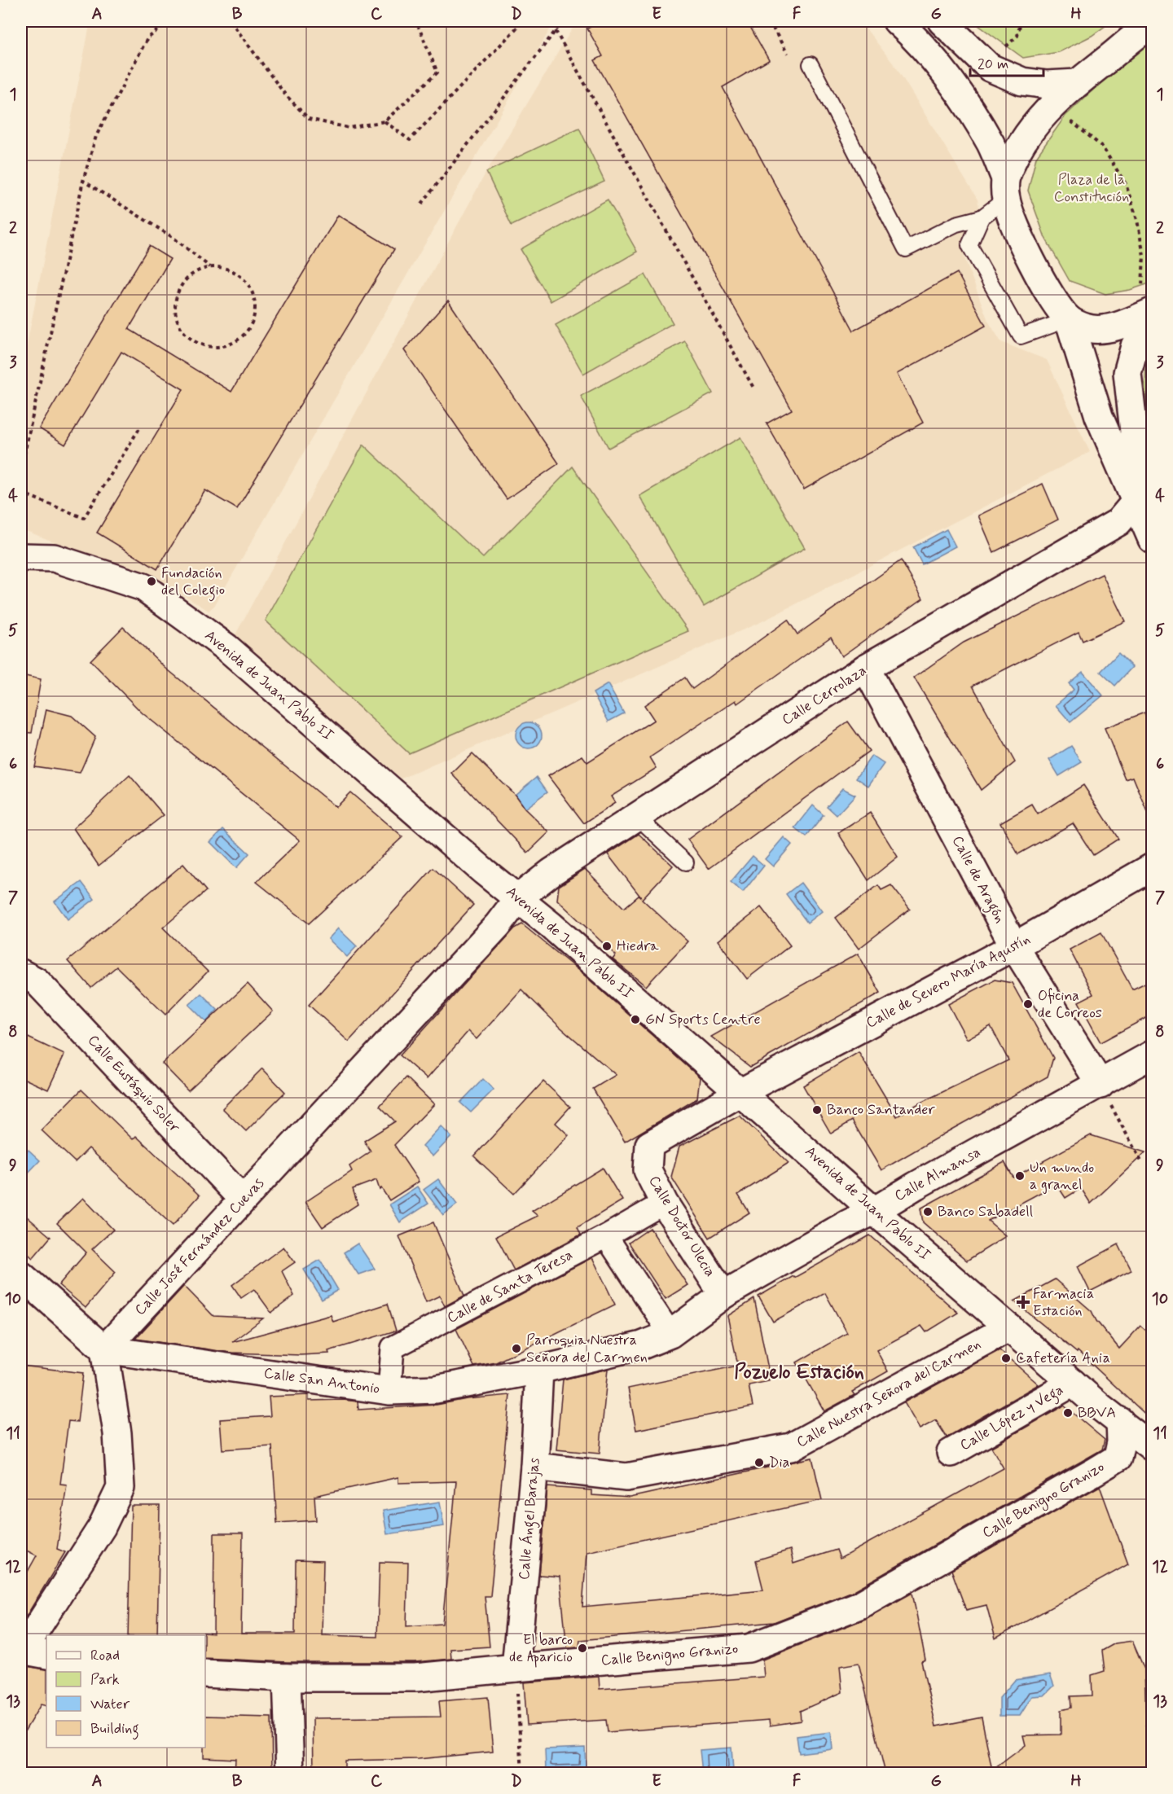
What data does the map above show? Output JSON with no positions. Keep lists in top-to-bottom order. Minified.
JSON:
{"streets":{"street":["Avenida de Juan Pablo II","Calle Cerrolaza","Calle de Aragón","Calle de Severo María Agustín","Calle Eustáquio Soler","Calle Almansa","Calle Doctor Ulecia","Calle José Fernández Cuevas","Calle de Santa Teresa","Calle San Antonio","Calle Nuestra Señora del Carmen","Calle López y Vega","Calle Benigno Granizo","Calle Ángel Barajas"]},"crossings":[["Avenida de Juan Pablo II","Calle Cerrolaza"],["Avenida de Juan Pablo II","Calle de Severo María Agustín"],["Avenida de Juan Pablo II","Calle Almansa"],["Avenida de Juan Pablo II","Calle Doctor Ulecia"],["Avenida de Juan Pablo II","Calle José Fernández Cuevas"],["Avenida de Juan Pablo II","Calle Nuestra Señora del Carmen"],["Avenida de Juan Pablo II","Calle López y Vega"],["Avenida de Juan Pablo II","Calle Benigno Granizo"],["Calle Cerrolaza","Calle de Aragón"],["Calle Cerrolaza","Calle José Fernández Cuevas"],["Calle de Aragón","Calle de Severo María Agustín"],["Calle de Aragón","Calle Almansa"],["Calle de Severo María Agustín","Calle Doctor Ulecia"],["Calle Eustáquio Soler","Calle José Fernández Cuevas"],["Calle Almansa","Calle Doctor Ulecia"],["Calle Almansa","Calle San Antonio"],["Calle Doctor Ulecia","Calle de Santa Teresa"],["Calle José Fernández Cuevas","Calle San Antonio"],["Calle de Santa Teresa","Calle San Antonio"],["Calle San Antonio","Calle Ángel Barajas"],["Calle Nuestra Señora del Carmen","Calle Ángel Barajas"],["Calle Benigno Granizo","Calle Ángel Barajas"]],"districts":["Pozuelo Estación"],"parks":["Plaza de la Constitución"],"places":{"other":["Fundación del Colegio","Hiedra","Oficina de Correos","GN Sports Centre","Banco Santander","Un mundo a granel","Banco Sabadell","Parroquia Nuestra Señora del Carmen","Cafetería Ania","BBVA","Dia","El barco de Aparicio"],"health":["Farmacia Estación"]},"legend":["Road","Park","Water","Building"],"scale_bar":"20 m","grid":{"columns":["A","B","C","D","E","F","G","H"],"rows":["1","2","3","4","5","6","7","8","9","10","11","12","13"]}}
